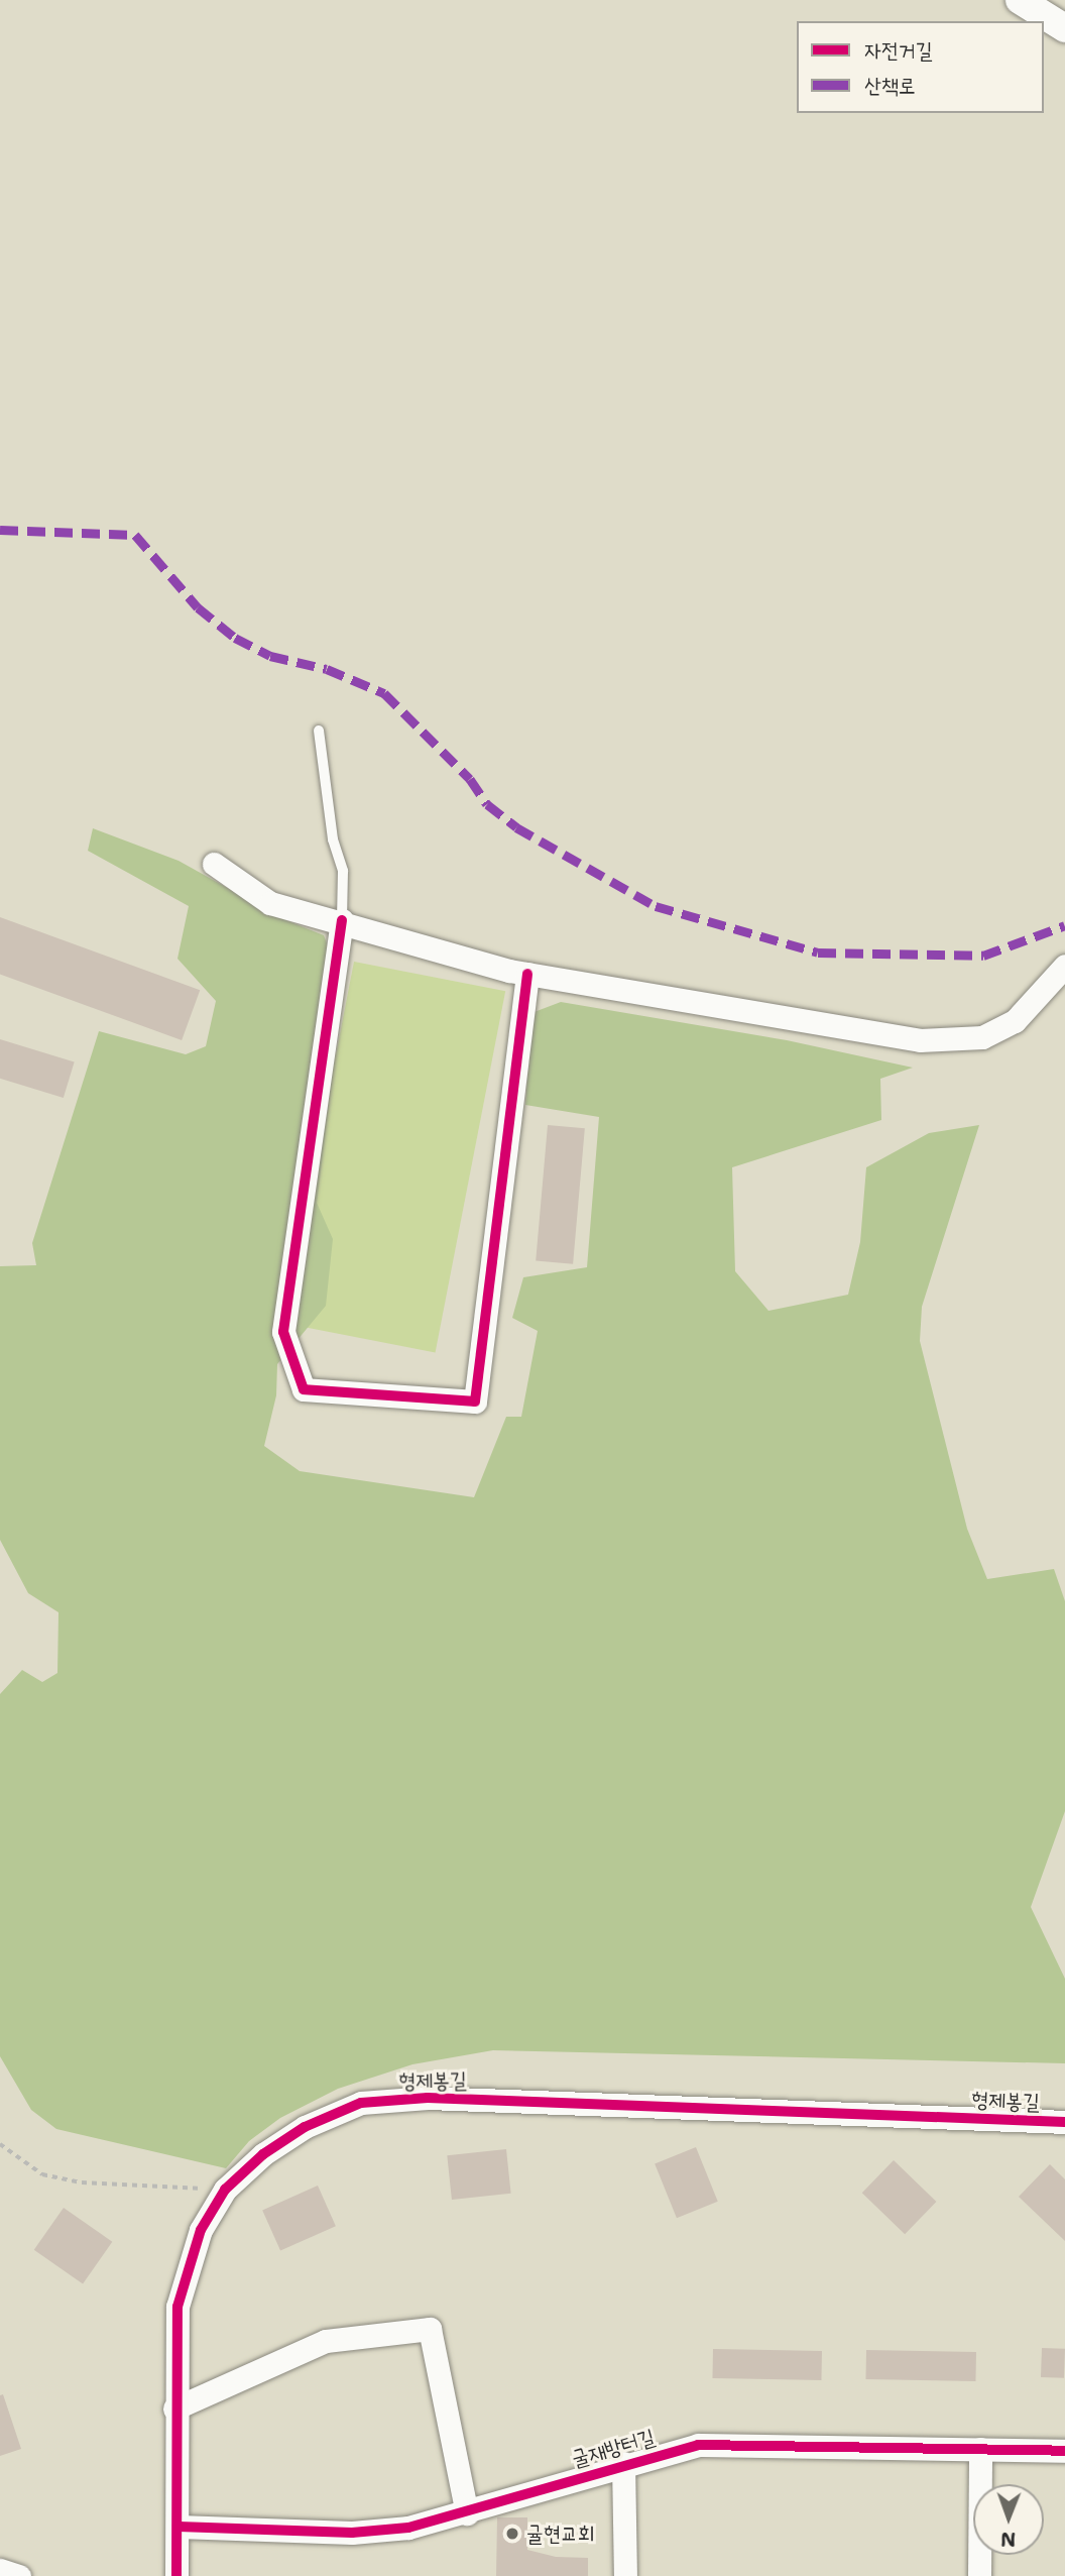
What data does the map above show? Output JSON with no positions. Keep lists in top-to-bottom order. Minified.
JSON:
{"streets":{"street":["형제봉길","굴재방터길"]},"crossings":[["형제봉길","굴재방터길"]],"places":["귤현교회"],"legend":["자전거길","산책로"],"north":"bottom"}
